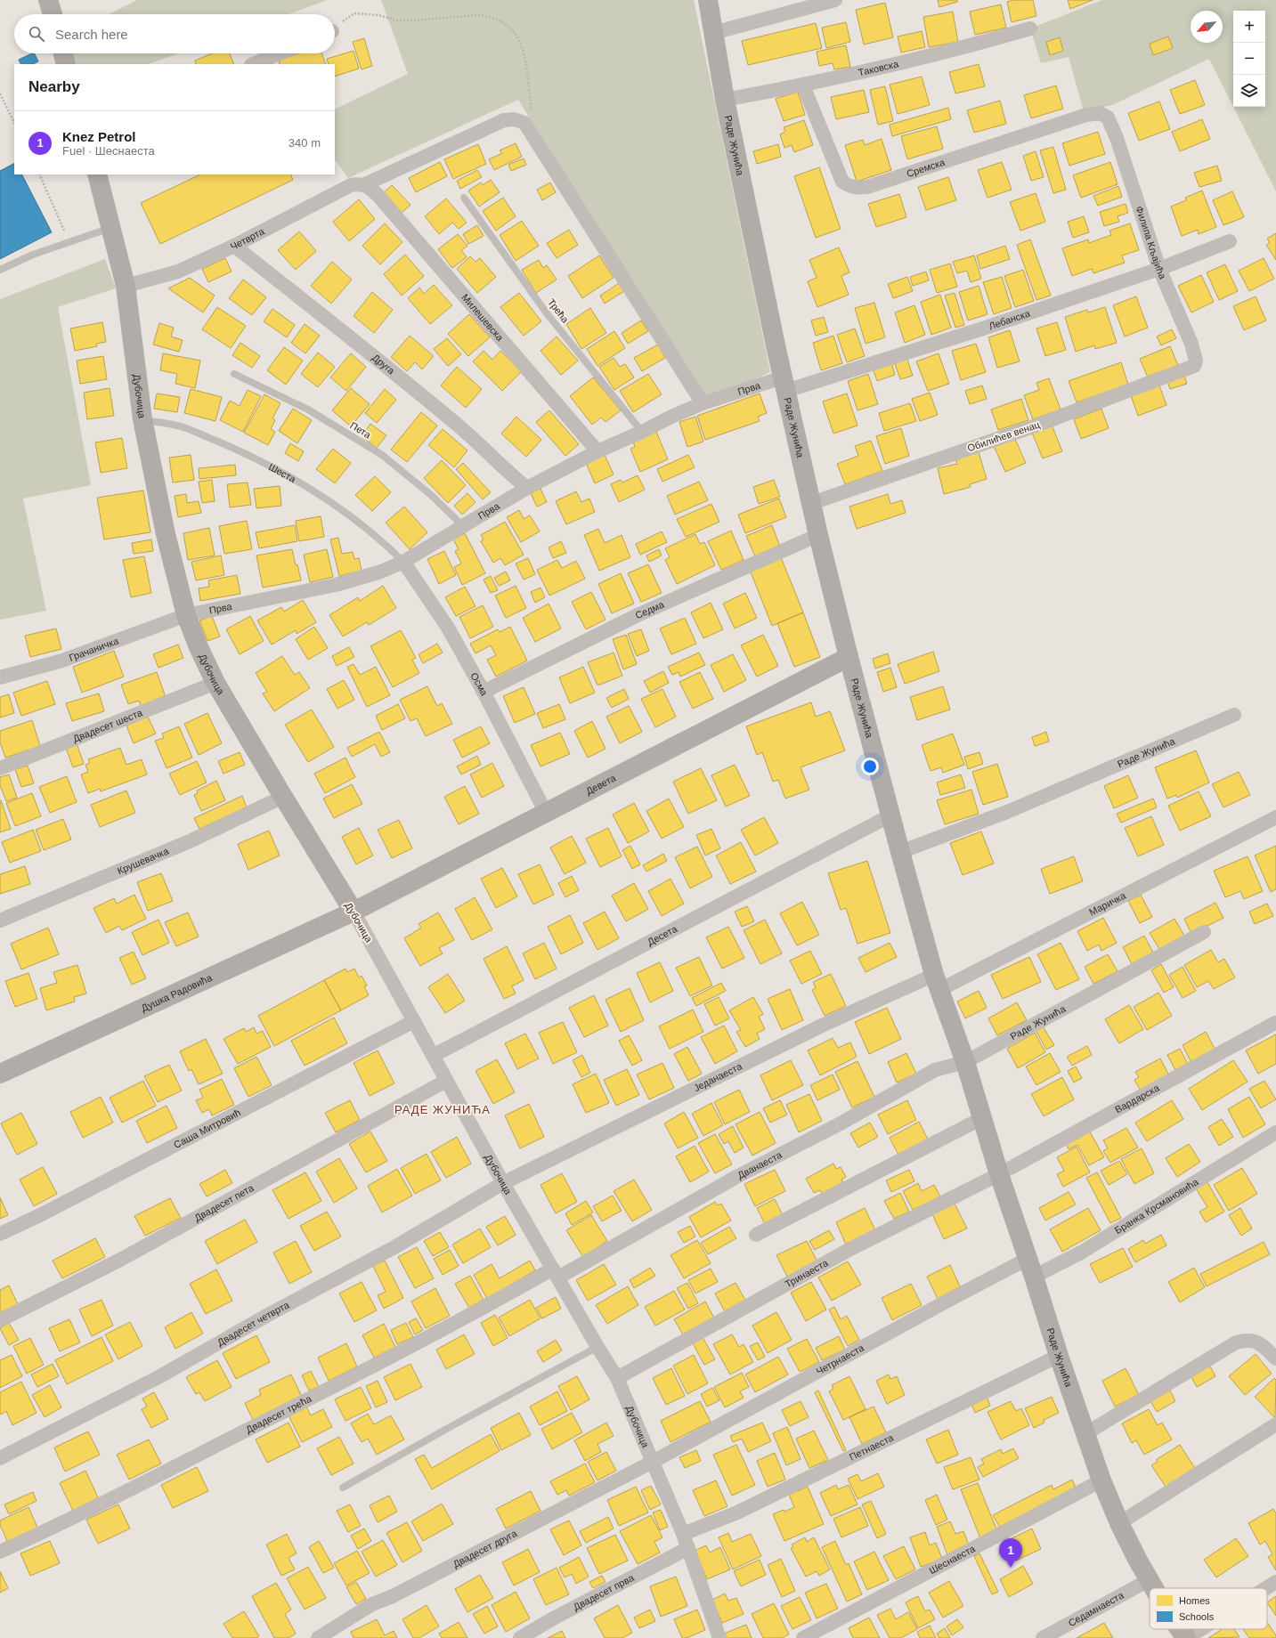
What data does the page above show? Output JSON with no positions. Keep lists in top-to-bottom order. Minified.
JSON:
{"streets":{"street":["Таковска","Раде Жунића","Сремска","Четврта","Филипа Кљајића","Милешевска","Лебанска","Друга","Прва","Дубочица","Обилићев венац","Седма","Грачаничка","Осма","Двадесет шеста","Девета","Крушевачка","Маричка","Десета","Душка Радовића","Једанаеста","Вардарска","Саша Митровић","Дванаеста","Двадесет пета","Бранка Крсмановића","Тринаеста","Двадесет четврта","Четрнаеста","Двадесет трећа","Петнаеста","Двадесет друга","Шеснаеста","Двадесет прва","Седамнаеста"],"lane":["Трећа","Пета","Шеста"]},"crossings":[["Таковска","Раде Жунића"],["Таковска","Сремска"],["Раде Жунића","Лебанска"],["Раде Жунића","Прва"],["Раде Жунића","Обилићев венац"],["Раде Жунића","Седма"],["Раде Жунића","Девета"],["Раде Жунића","Маричка"],["Раде Жунића","Десета"],["Раде Жунића","Једанаеста"],["Раде Жунића","Вардарска"],["Раде Жунића","Дванаеста"],["Раде Жунића","Бранка Крсмановића"],["Раде Жунића","Тринаеста"],["Раде Жунића","Четрнаеста"],["Раде Жунића","Петнаеста"],["Раде Жунића","Шеснаеста"],["Раде Жунића","Седамнаеста"],["Сремска","Филипа Кљајића"],["Четврта","Милешевска"],["Четврта","Друга"],["Четврта","Дубочица"],["Филипа Кљајића","Лебанска"],["Филипа Кљајића","Обилићев венац"],["Трећа","Прва"],["Милешевска","Прва"],["Лебанска","Прва"],["Друга","Прва"],["Прва","Дубочица"],["Прва","Пета"],["Прва","Шеста"],["Прва","Грачаничка"],["Прва","Осма"],["Дубочица","Шеста"],["Дубочица","Грачаничка"],["Дубочица","Двадесет шеста"],["Дубочица","Девета"],["Дубочица","Крушевачка"],["Дубочица","Десета"],["Дубочица","Душка Радовића"],["Дубочица","Једанаеста"],["Дубочица","Саша Митровић"],["Дубочица","Дванаеста"],["Дубочица","Двадесет пета"],["Дубочица","Тринаеста"],["Дубочица","Двадесет четврта"],["Дубочица","Четрнаеста"],["Дубочица","Двадесет трећа"],["Дубочица","Петнаеста"],["Дубочица","Двадесет друга"],["Дубочица","Двадесет прва"],["Шеста","Осма"],["Седма","Осма"],["Осма","Девета"],["Девета","Душка Радовића"],["Маричка","Једанаеста"],["Једанаеста","Двадесет четврта"],["Вардарска","Тринаеста"],["Дванаеста","Двадесет трећа"],["Бранка Крсмановића","Четрнаеста"],["Четрнаеста","Двадесет друга"]],"districts":["РАДЕ ЖУНИЋА"],"legend":["Homes","Schools"],"north":"bottom left","page":{"map_buttons":["+","−"],"search":"Search here","heading":"Nearby","list":[{"mark":"1","name":"Knez Petrol","note":"Fuel · Шеснаеста","value":"340 m"}],"pins":"1"}}
